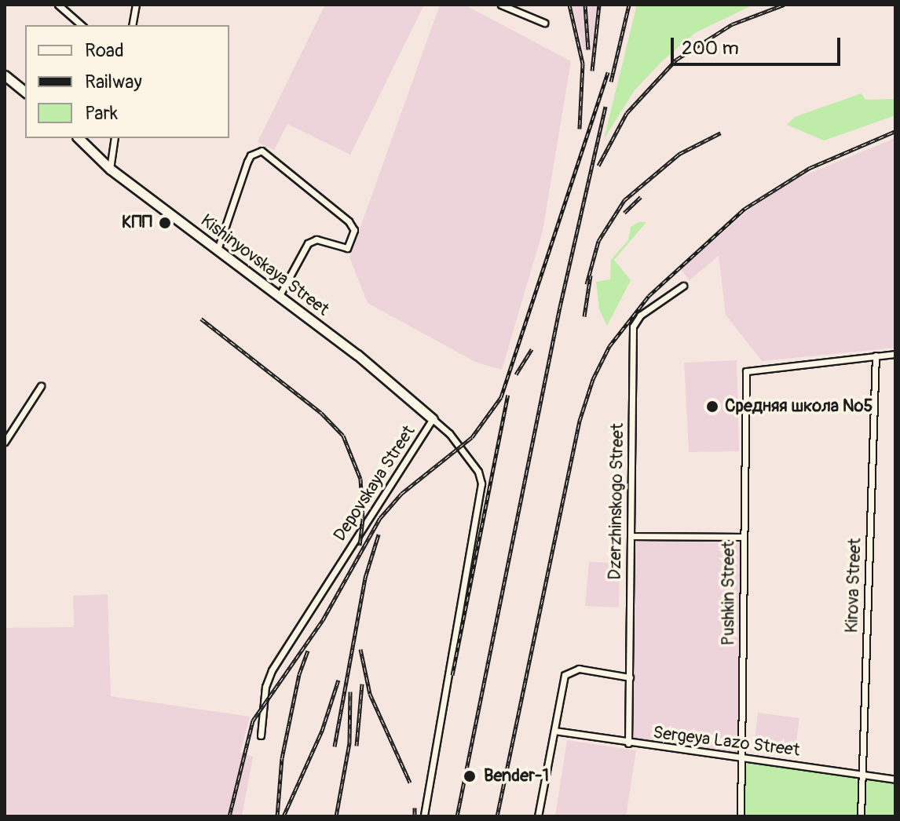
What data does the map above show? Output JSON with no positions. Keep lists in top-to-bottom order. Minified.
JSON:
{"streets":{"street":["Kishinyovskaya Street","Depovskaya Street","Dzerzhinskogo Street","Kirova Street","Pushkin Street","Sergeya Lazo Street"]},"crossings":[["Kishinyovskaya Street","Depovskaya Street"],["Dzerzhinskogo Street","Sergeya Lazo Street"],["Kirova Street","Pushkin Street"],["Kirova Street","Sergeya Lazo Street"],["Pushkin Street","Sergeya Lazo Street"]],"places":["КПП","Средняя школа №5","Bender-1"],"legend":["Road","Railway","Park"],"scale_bar":"200 m"}
